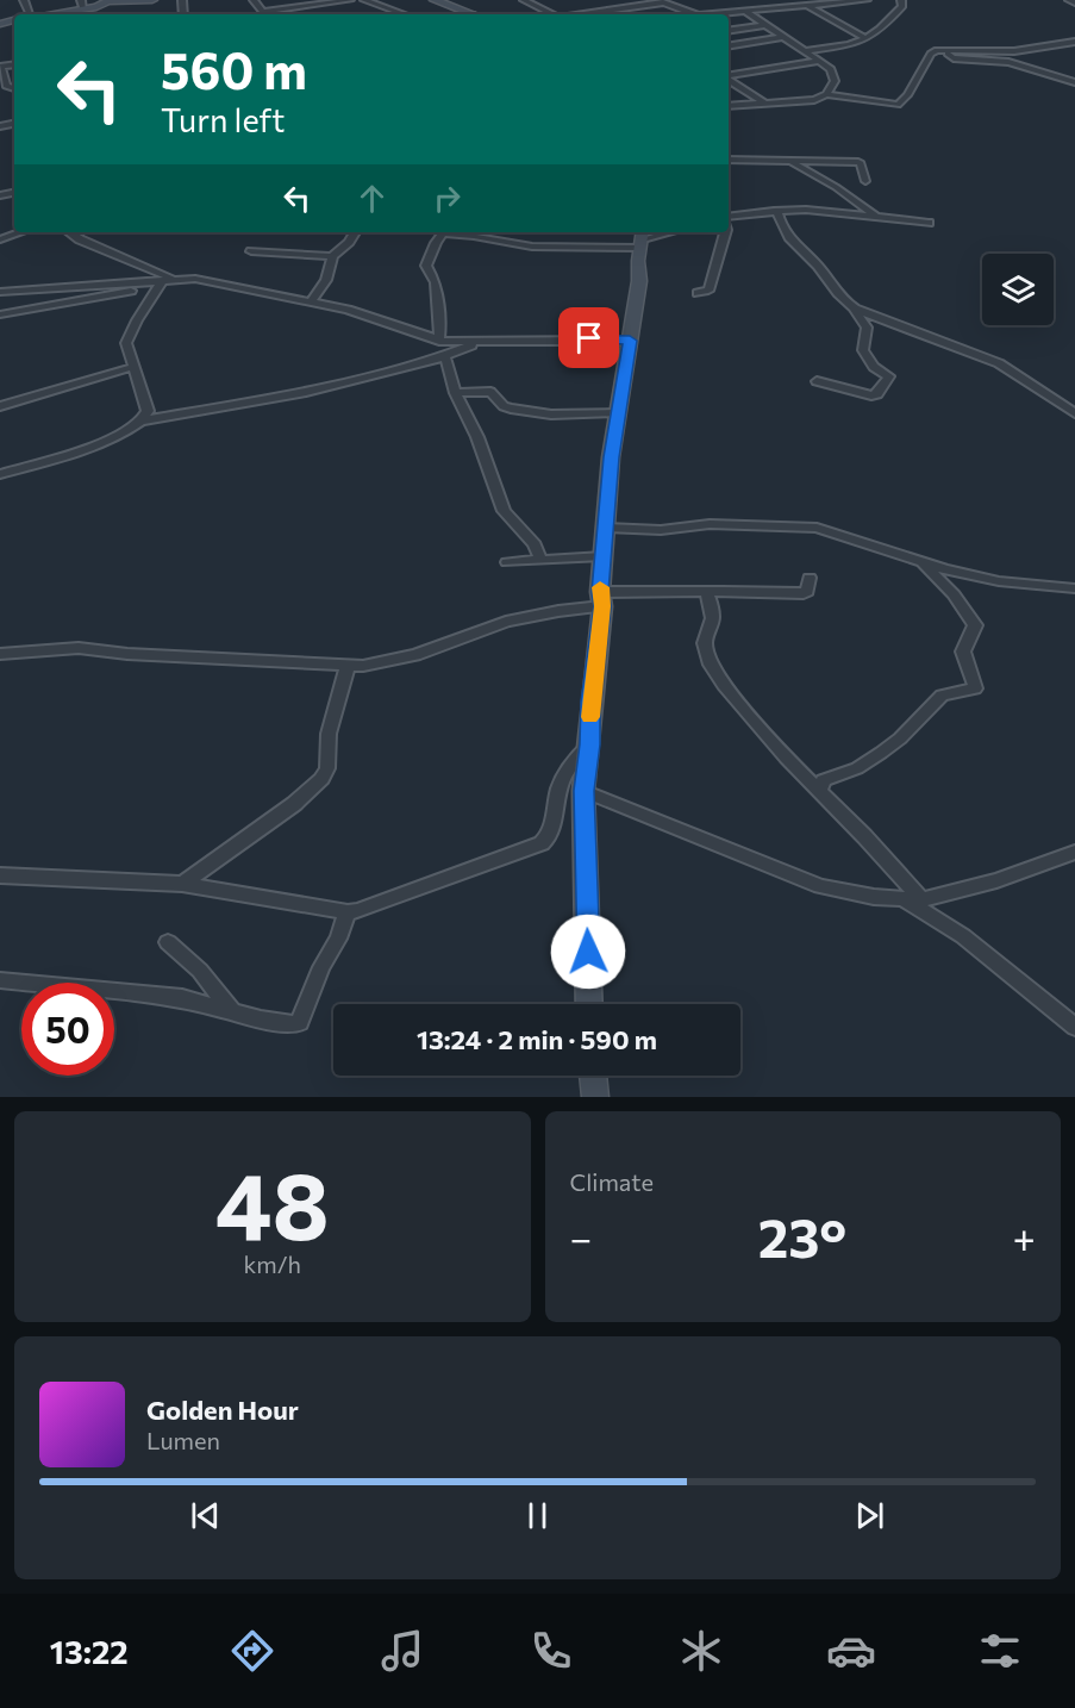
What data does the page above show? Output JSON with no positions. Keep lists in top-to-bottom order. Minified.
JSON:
{"page":{"turn":["560 m","Turn left"],"limit":"50","trip":"13:24 · 2 min · 590 m","tile":[["48","km/h"],"Climate"],"heat":["−","23°","+"],"song":["Golden Hour","Lumen"],"tabs":"13:22"}}
